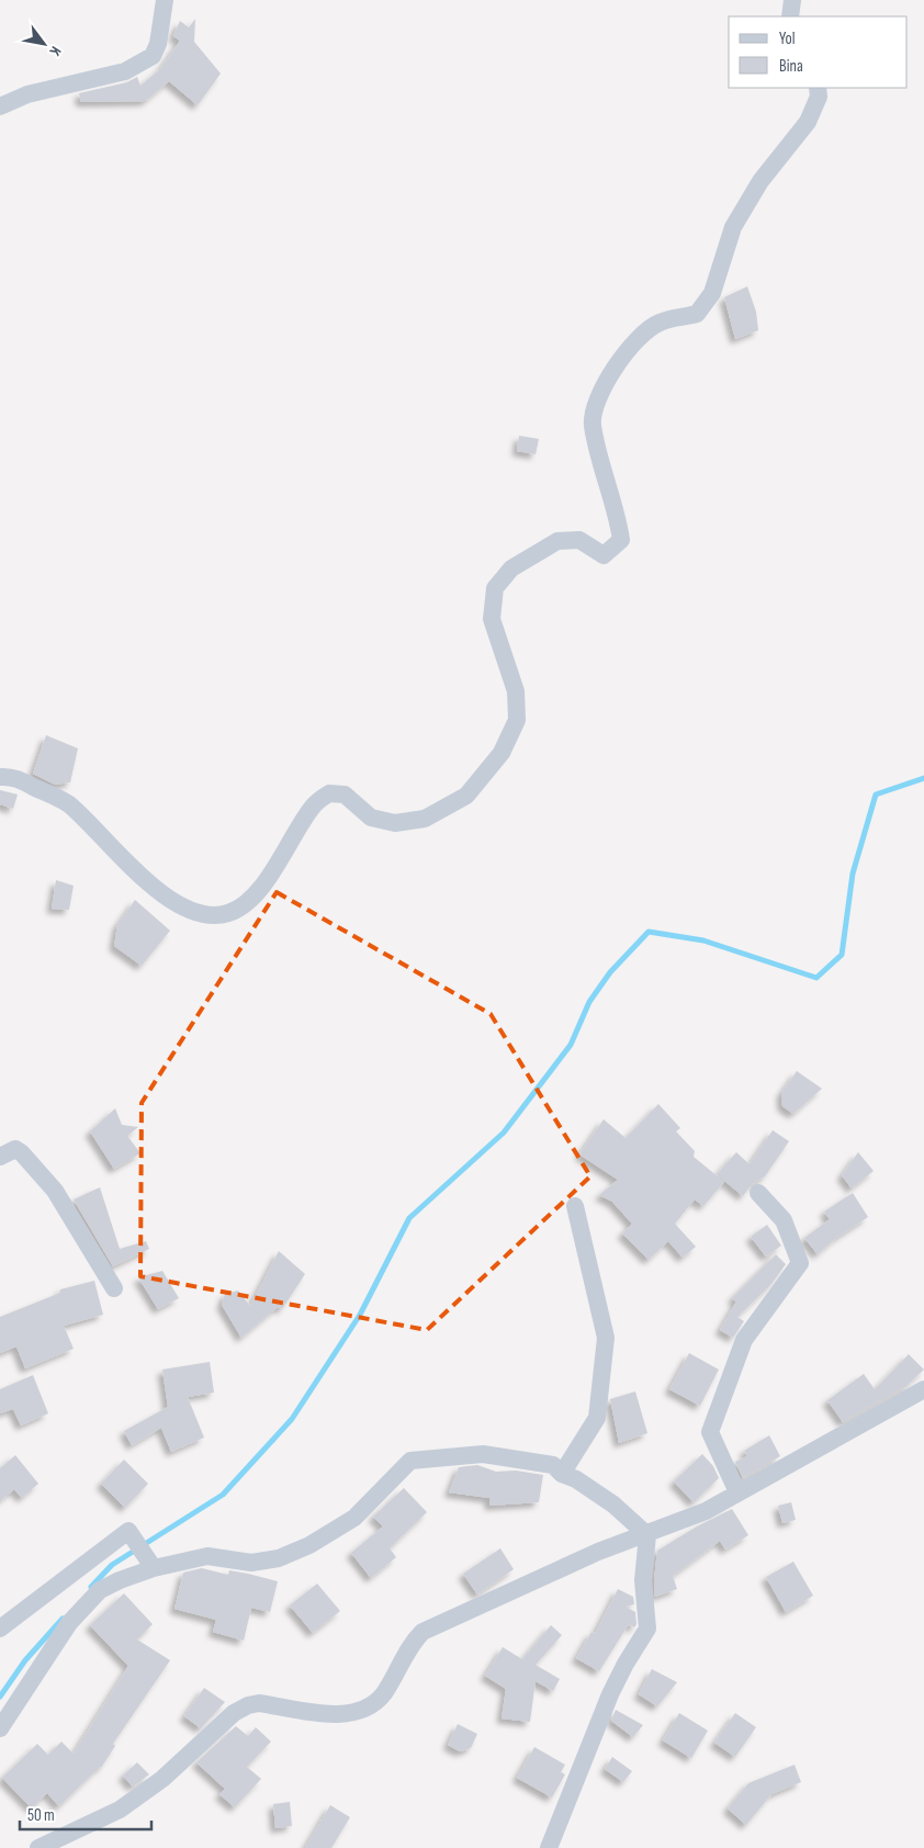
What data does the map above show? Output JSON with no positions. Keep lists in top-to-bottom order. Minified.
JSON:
{"legend":["Yol","Bina"],"scale_bar":"50 m","north":"bottom right"}
